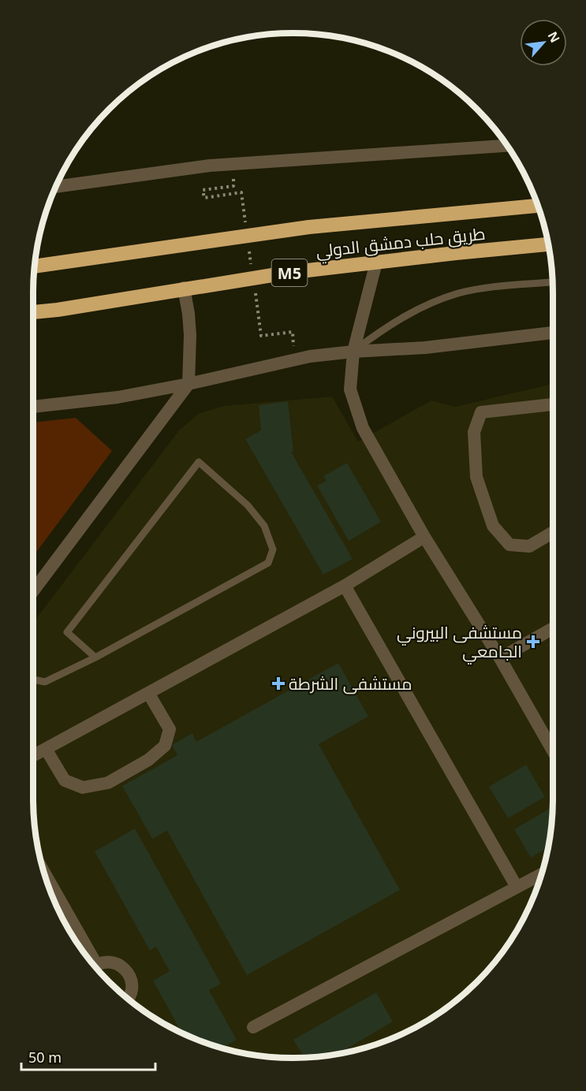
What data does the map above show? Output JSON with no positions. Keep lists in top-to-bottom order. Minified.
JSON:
{"streets":{"highway":["طريق حلب دمشق الدولي","M5"]},"places":{"health":["مستشفى البيروني الجامعي","مستشفى الشرطة"]},"scale_bar":"50 m","north":"top right"}
